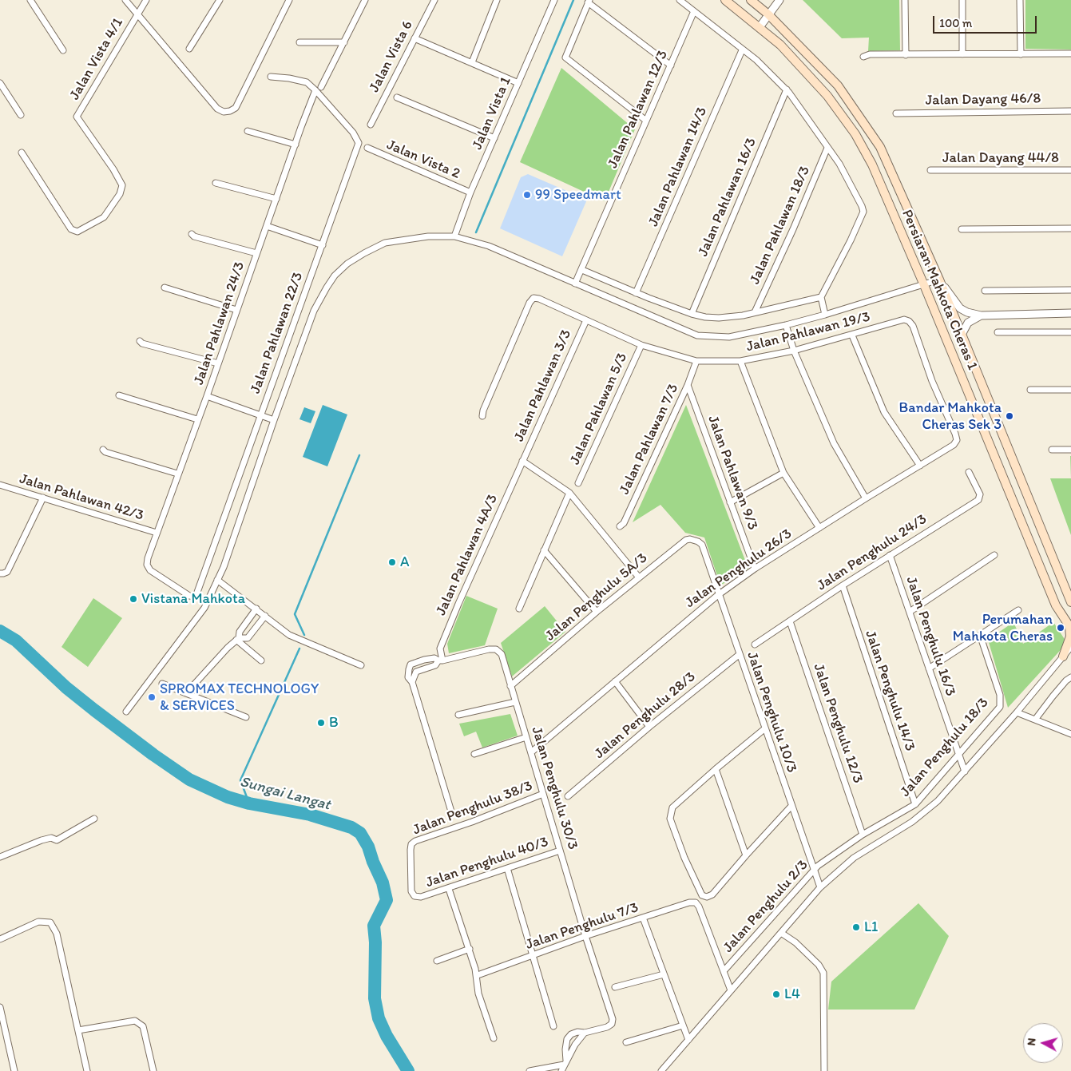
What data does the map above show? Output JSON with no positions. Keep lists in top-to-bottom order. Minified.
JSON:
{"streets":{"main road":["Persiaran Mahkota Cheras 1"],"street":["Jalan Vista 6","Jalan Vista 4/1","Jalan Dayang 46/8","Jalan Pahlawan 12/3","Jalan Vista 1","Jalan Dayang 44/8","Jalan Vista 2","Jalan Pahlawan 14/3","Jalan Pahlawan 16/3","Jalan Pahlawan 18/3","Jalan Pahlawan 24/3","Jalan Pahlawan 19/3","Jalan Pahlawan 22/3","Jalan Pahlawan 3/3","Jalan Pahlawan 5/3","Jalan Pahlawan 7/3","Jalan Pahlawan 9/3","Jalan Pahlawan 42/3","Jalan Penghulu 24/3","Jalan Pahlawan 4A/3","Jalan Penghulu 26/3","Jalan Penghulu 5A/3","Jalan Penghulu 16/3","Jalan Penghulu 14/3","Jalan Penghulu 10/3","Jalan Penghulu 28/3","Jalan Penghulu 12/3","Jalan Penghulu 18/3","Jalan Penghulu 30/3","Jalan Penghulu 38/3","Jalan Penghulu 40/3","Jalan Penghulu 2/3","Jalan Penghulu 7/3"]},"crossings":[["Jalan Vista 1","Jalan Vista 2"],["Jalan Pahlawan 24/3","Jalan Pahlawan 22/3"],["Jalan Pahlawan 24/3","Jalan Pahlawan 42/3"],["Jalan Pahlawan 19/3","Jalan Pahlawan 3/3"],["Jalan Pahlawan 19/3","Jalan Pahlawan 5/3"],["Jalan Pahlawan 19/3","Jalan Pahlawan 7/3"],["Jalan Pahlawan 19/3","Jalan Penghulu 26/3"],["Jalan Pahlawan 3/3","Jalan Pahlawan 4A/3"],["Jalan Pahlawan 7/3","Jalan Pahlawan 9/3"],["Jalan Pahlawan 9/3","Jalan Penghulu 26/3"],["Jalan Penghulu 24/3","Jalan Penghulu 16/3"],["Jalan Penghulu 24/3","Jalan Penghulu 14/3"],["Jalan Penghulu 24/3","Jalan Penghulu 12/3"],["Jalan Pahlawan 4A/3","Jalan Penghulu 30/3"],["Jalan Penghulu 26/3","Jalan Penghulu 10/3"],["Jalan Penghulu 26/3","Jalan Penghulu 30/3"],["Jalan Penghulu 5A/3","Jalan Penghulu 10/3"],["Jalan Penghulu 5A/3","Jalan Penghulu 30/3"],["Jalan Penghulu 16/3","Jalan Penghulu 18/3"],["Jalan Penghulu 14/3","Jalan Penghulu 18/3"],["Jalan Penghulu 10/3","Jalan Penghulu 28/3"],["Jalan Penghulu 10/3","Jalan Penghulu 2/3"],["Jalan Penghulu 12/3","Jalan Penghulu 18/3"],["Jalan Penghulu 18/3","Jalan Penghulu 2/3"],["Jalan Penghulu 30/3","Jalan Penghulu 38/3"],["Jalan Penghulu 30/3","Jalan Penghulu 40/3"],["Jalan Penghulu 30/3","Jalan Penghulu 7/3"],["Jalan Penghulu 38/3","Jalan Penghulu 40/3"],["Jalan Penghulu 2/3","Jalan Penghulu 7/3"]],"water":["Sungai Langat"],"places":["99 Speedmart","Bandar Mahkota Cheras Sek 3","A","Vistana Mahkota","Perumahan Mahkota Cheras","SPROMAX TECHNOLOGY & SERVICES","B","L1","L4"],"scale_bar":"100 m","north":"left"}
